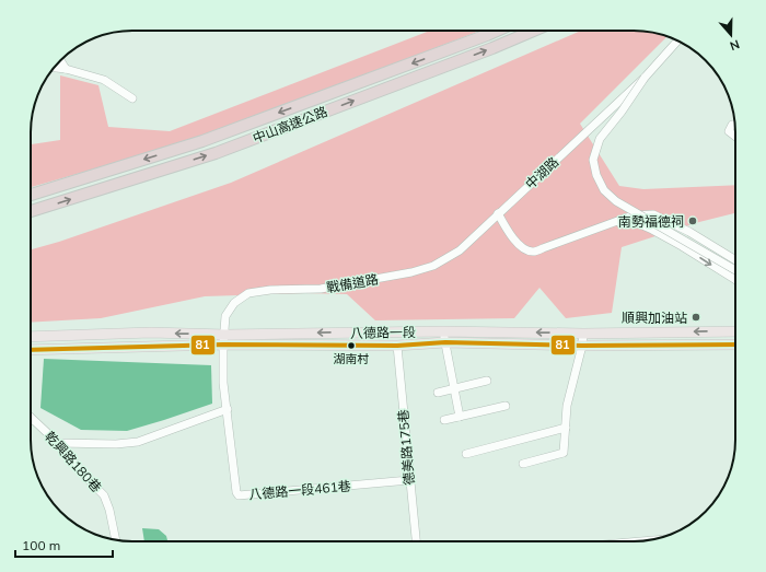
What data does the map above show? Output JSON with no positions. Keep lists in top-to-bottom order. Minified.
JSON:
{"streets":{"highway":["中山高速公路"],"main road":["八德路一段"],"street":["中湖路","戰備道路","德美路175巷","乾興路180巷","八德路一段461巷"]},"crossings":[["中湖路","戰備道路"],["戰備道路","八德路一段"],["戰備道路","八德路一段461巷"],["八德路一段","德美路175巷"],["八德路一段","八德路一段461巷"],["德美路175巷","八德路一段461巷"]],"places":["南勢福德祠","順興加油站","湖南村"],"lines":["transit line 81"],"scale_bar":"100 m","north":"bottom"}
